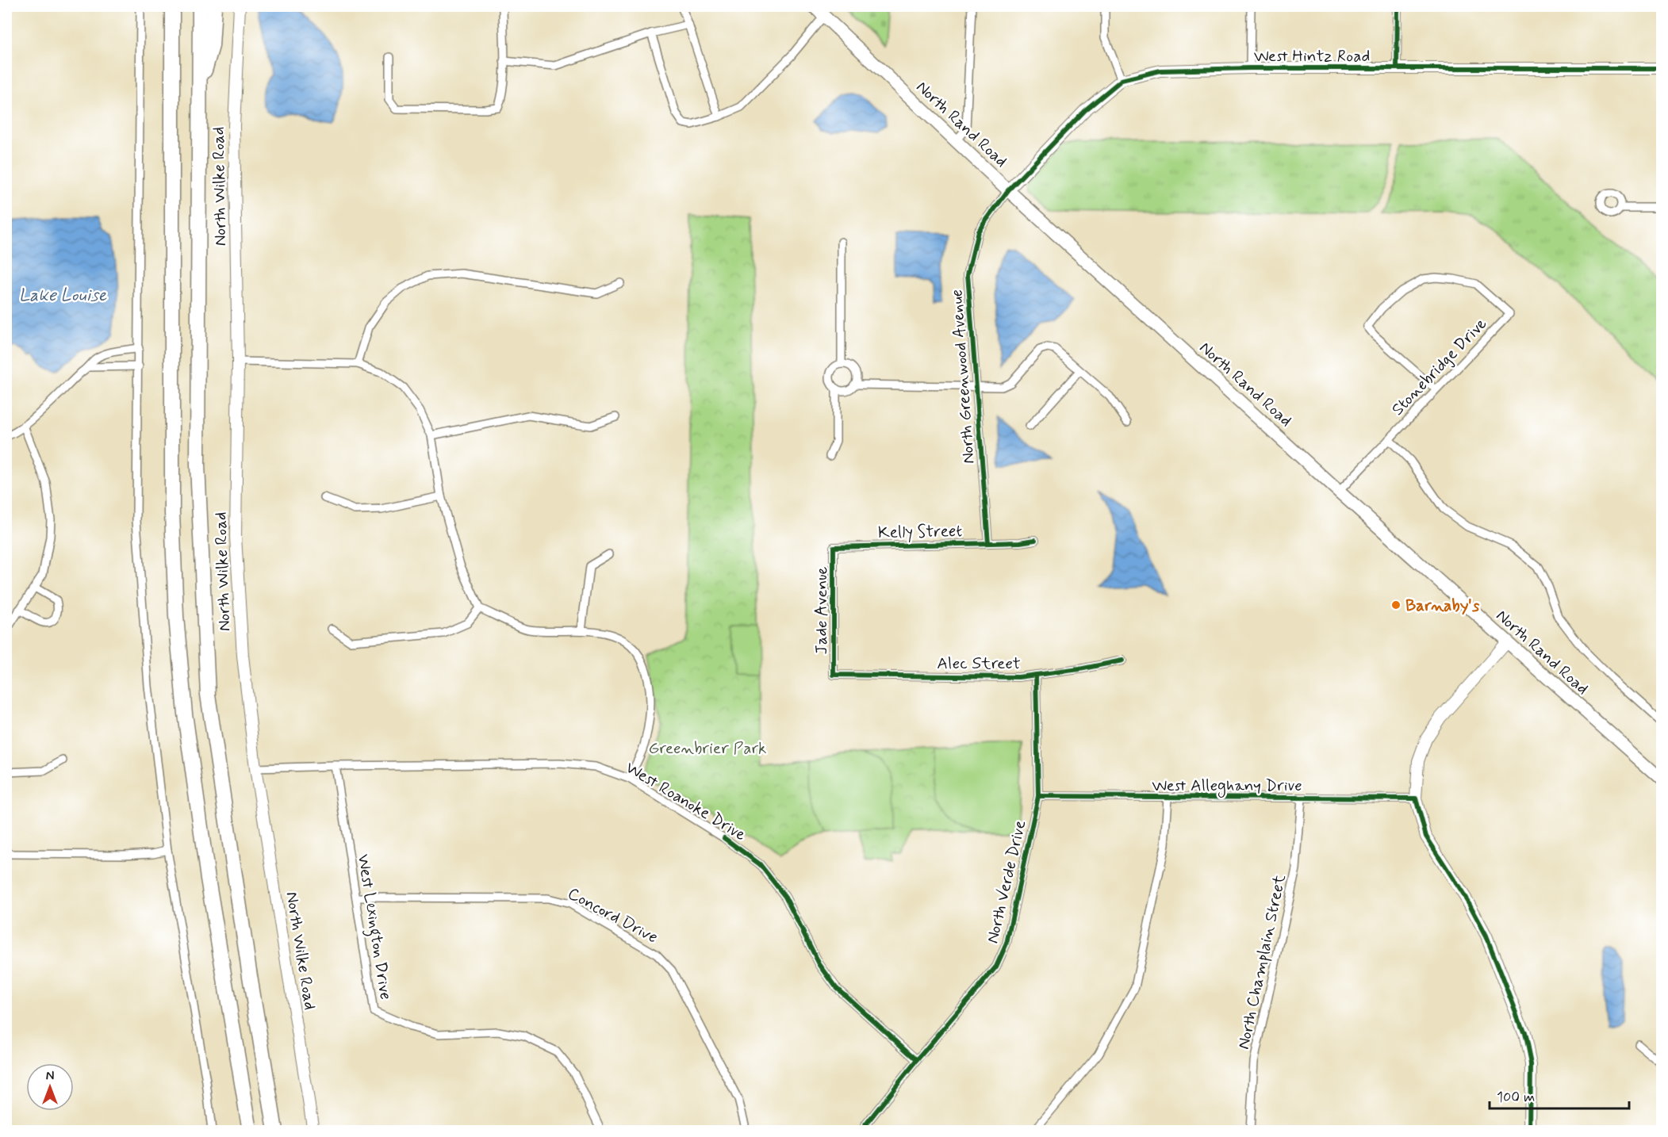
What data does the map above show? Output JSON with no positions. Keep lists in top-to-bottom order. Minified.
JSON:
{"streets":{"main road":["North Rand Road"],"street":["West Hintz Road","North Wilke Road","Stonebridge Drive","North Greenwood Avenue","Kelly Street","Jade Avenue","Alec Street","West Alleghany Drive","West Roanoke Drive","North Verde Drive","Concord Drive","West Lexington Drive","North Champlain Street"]},"crossings":[["West Hintz Road","North Rand Road"],["West Hintz Road","North Greenwood Avenue"],["North Rand Road","Stonebridge Drive"],["North Rand Road","North Greenwood Avenue"],["North Wilke Road","West Roanoke Drive"],["North Greenwood Avenue","Kelly Street"],["Kelly Street","Jade Avenue"],["Jade Avenue","Alec Street"],["Alec Street","North Verde Drive"],["West Alleghany Drive","North Verde Drive"],["West Alleghany Drive","North Champlain Street"],["West Roanoke Drive","North Verde Drive"],["West Roanoke Drive","West Lexington Drive"],["Concord Drive","West Lexington Drive"]],"water":["Lake Louise"],"parks":["Greenbrier Park"],"places":["Barnaby's"],"scale_bar":"100 m","north":"top"}
